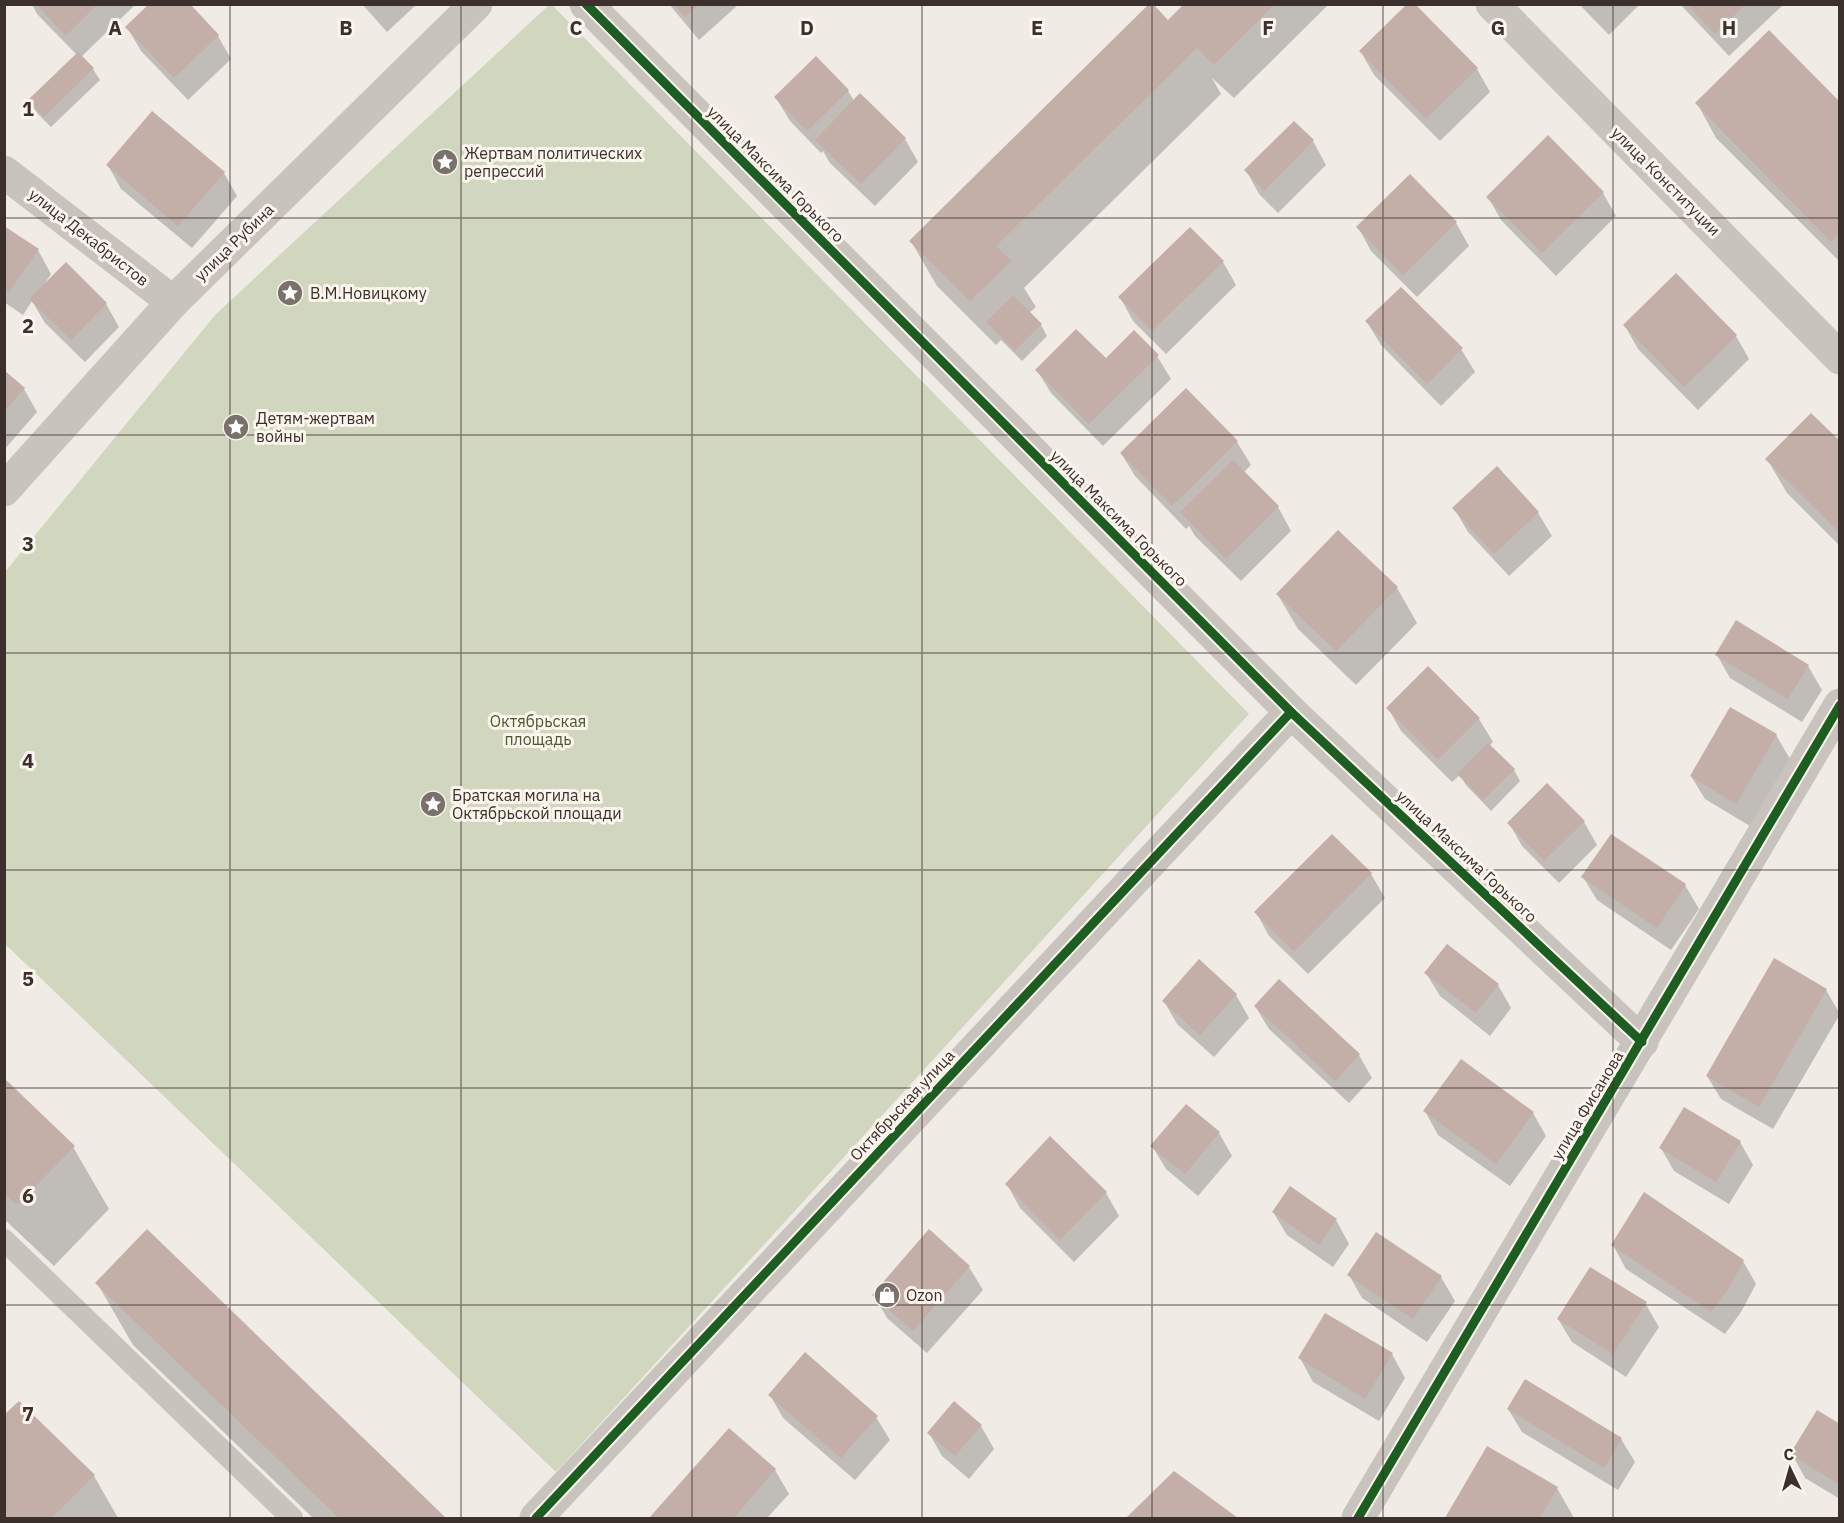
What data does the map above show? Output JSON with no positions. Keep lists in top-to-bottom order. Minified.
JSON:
{"streets":{"street":["улица Максима Горького","улица Конституции","улица Декабристов","улица Рубина","Октябрьская улица","улица Фисанова"]},"crossings":[["улица Максима Горького","Октябрьская улица"],["улица Максима Горького","улица Фисанова"],["улица Декабристов","улица Рубина"]],"parks":["Октябрьская площадь"],"places":{"place":["Жертвам политических репрессий","В.М.Новицкому","Детям-жертвам войны","Братская могила на Октябрьской площади"],"shop":["Ozon"]},"north":"top","grid":{"columns":["A","B","C","D","E","F","G","H"],"rows":["1","2","3","4","5","6","7"]}}
